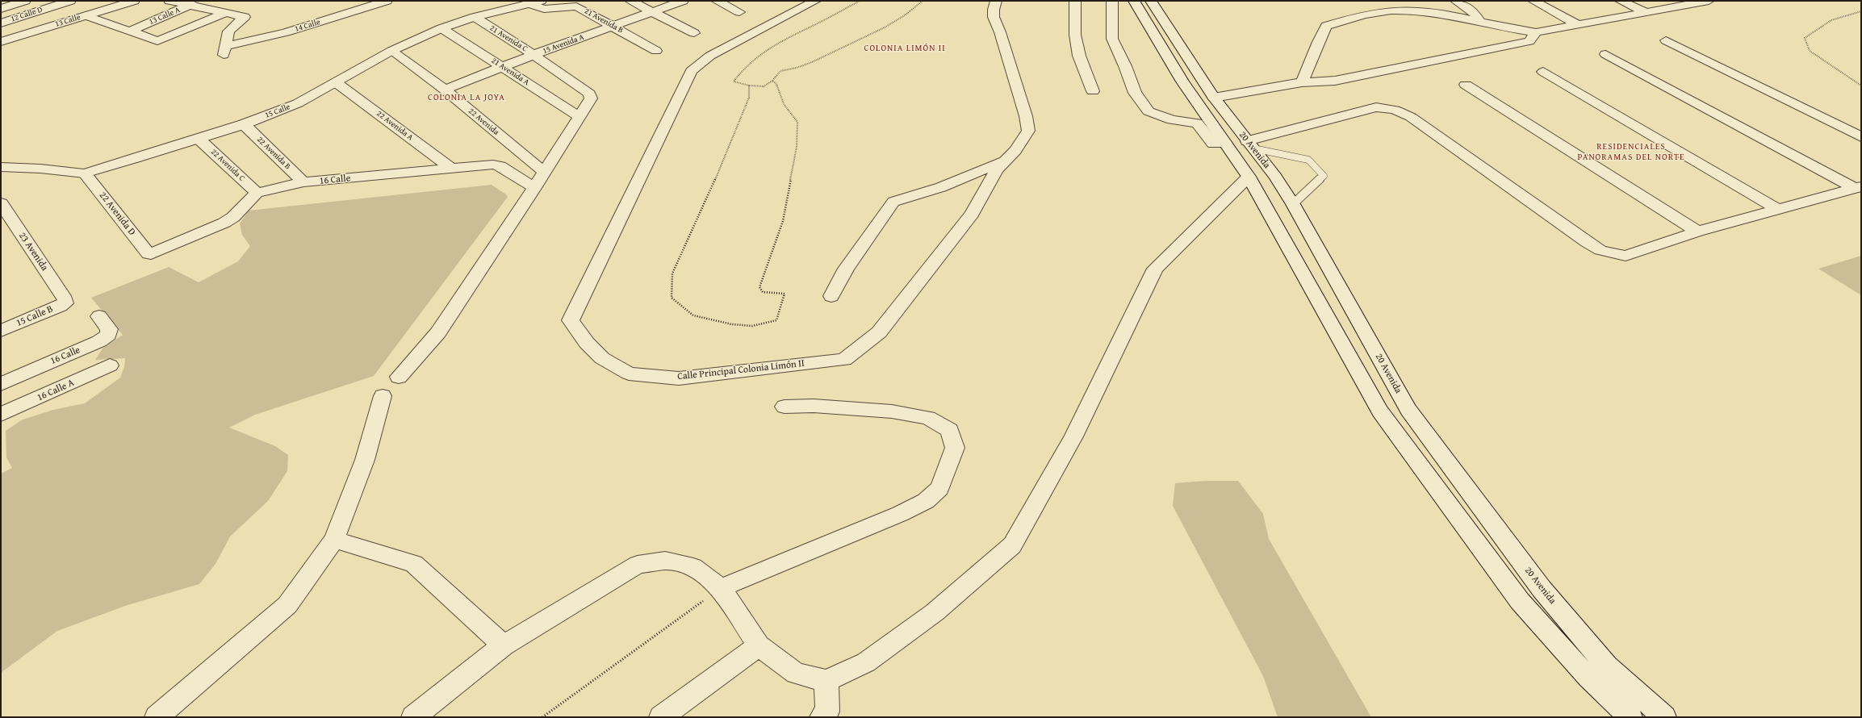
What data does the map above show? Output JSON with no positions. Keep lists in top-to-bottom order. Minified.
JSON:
{"streets":{"street":["12 Calle D","13 Calle A","13 Calle","21 Avenida B","14 Calle","21 Avenida C","15 Avenida A","21 Avenida A","15 Calle","22 Avenida","22 Avenida A","20 Avenida","22 Avenida B","22 Avenida C","16 Calle","22 Avenida D","23 Avenida","15 Calle B","Calle Principal Colonia Limón II","16 Calle A"]},"crossings":[["21 Avenida B","15 Avenida A"],["21 Avenida B","15 Calle"],["21 Avenida C","15 Avenida A"],["21 Avenida C","21 Avenida A"],["21 Avenida C","15 Calle"],["15 Avenida A","21 Avenida A"],["15 Avenida A","22 Avenida"],["21 Avenida A","15 Calle"],["15 Calle","22 Avenida"],["15 Calle","22 Avenida A"],["15 Calle","22 Avenida B"],["15 Calle","22 Avenida C"],["15 Calle","22 Avenida D"],["22 Avenida A","16 Calle"],["22 Avenida B","16 Calle"],["22 Avenida C","16 Calle"],["22 Avenida C","22 Avenida D"],["16 Calle","22 Avenida D"],["23 Avenida","15 Calle B"]],"districts":["COLONIA LIMÓN II","COLONIA LA JOYA","RESIDENCIALES PANORAMAS DEL NORTE"]}
